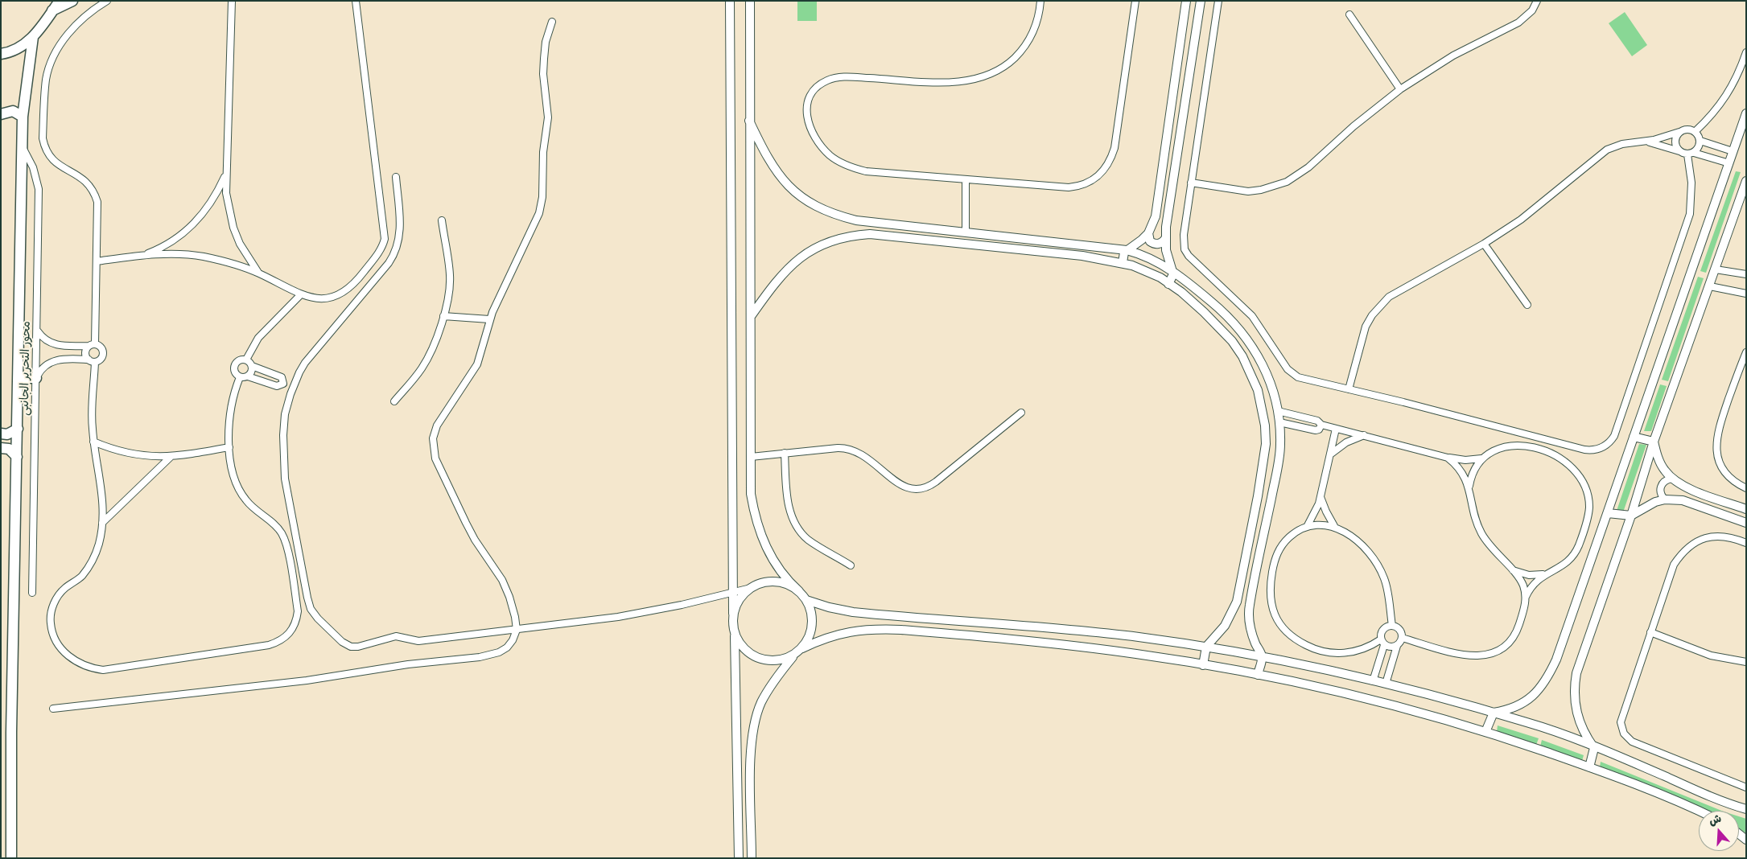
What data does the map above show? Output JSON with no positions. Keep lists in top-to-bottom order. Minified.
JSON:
{"streets":{"street":["محور التحرير الجانبى"]},"north":"top"}
